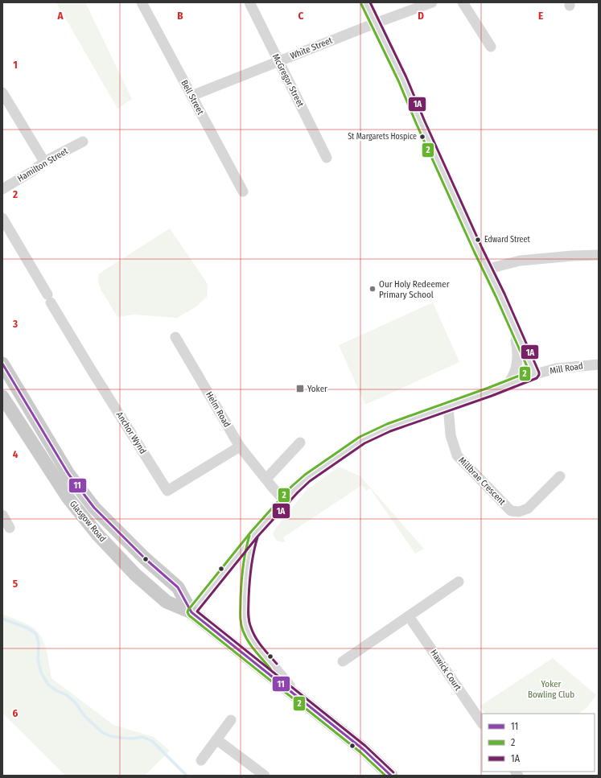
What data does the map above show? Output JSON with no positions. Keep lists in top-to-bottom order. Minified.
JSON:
{"streets":{"main road":["Glasgow Road"],"street":["White Street","McGregor Street","Bell Street","Hamilton Street","Mill Road","Helm Road","Anchor Wynd","Millbrae Crescent","Hawick Court"]},"crossings":[["White Street","McGregor Street"],["White Street","Bell Street"],["Mill Road","Helm Road"],["Mill Road","Millbrae Crescent"],["Mill Road","Glasgow Road"],["Helm Road","Anchor Wynd"]],"parks":["Yoker Bowling Club"],"places":{"other":["St Margarets Hospice","Edward Street","Our Holy Redeemer Primary School"],"transit":["Yoker"]},"lines":["transit line 1A","transit line 2","transit line 11"],"legend":["11","2","1A"],"grid":{"columns":["A","B","C","D","E"],"rows":["1","2","3","4","5","6"]}}
